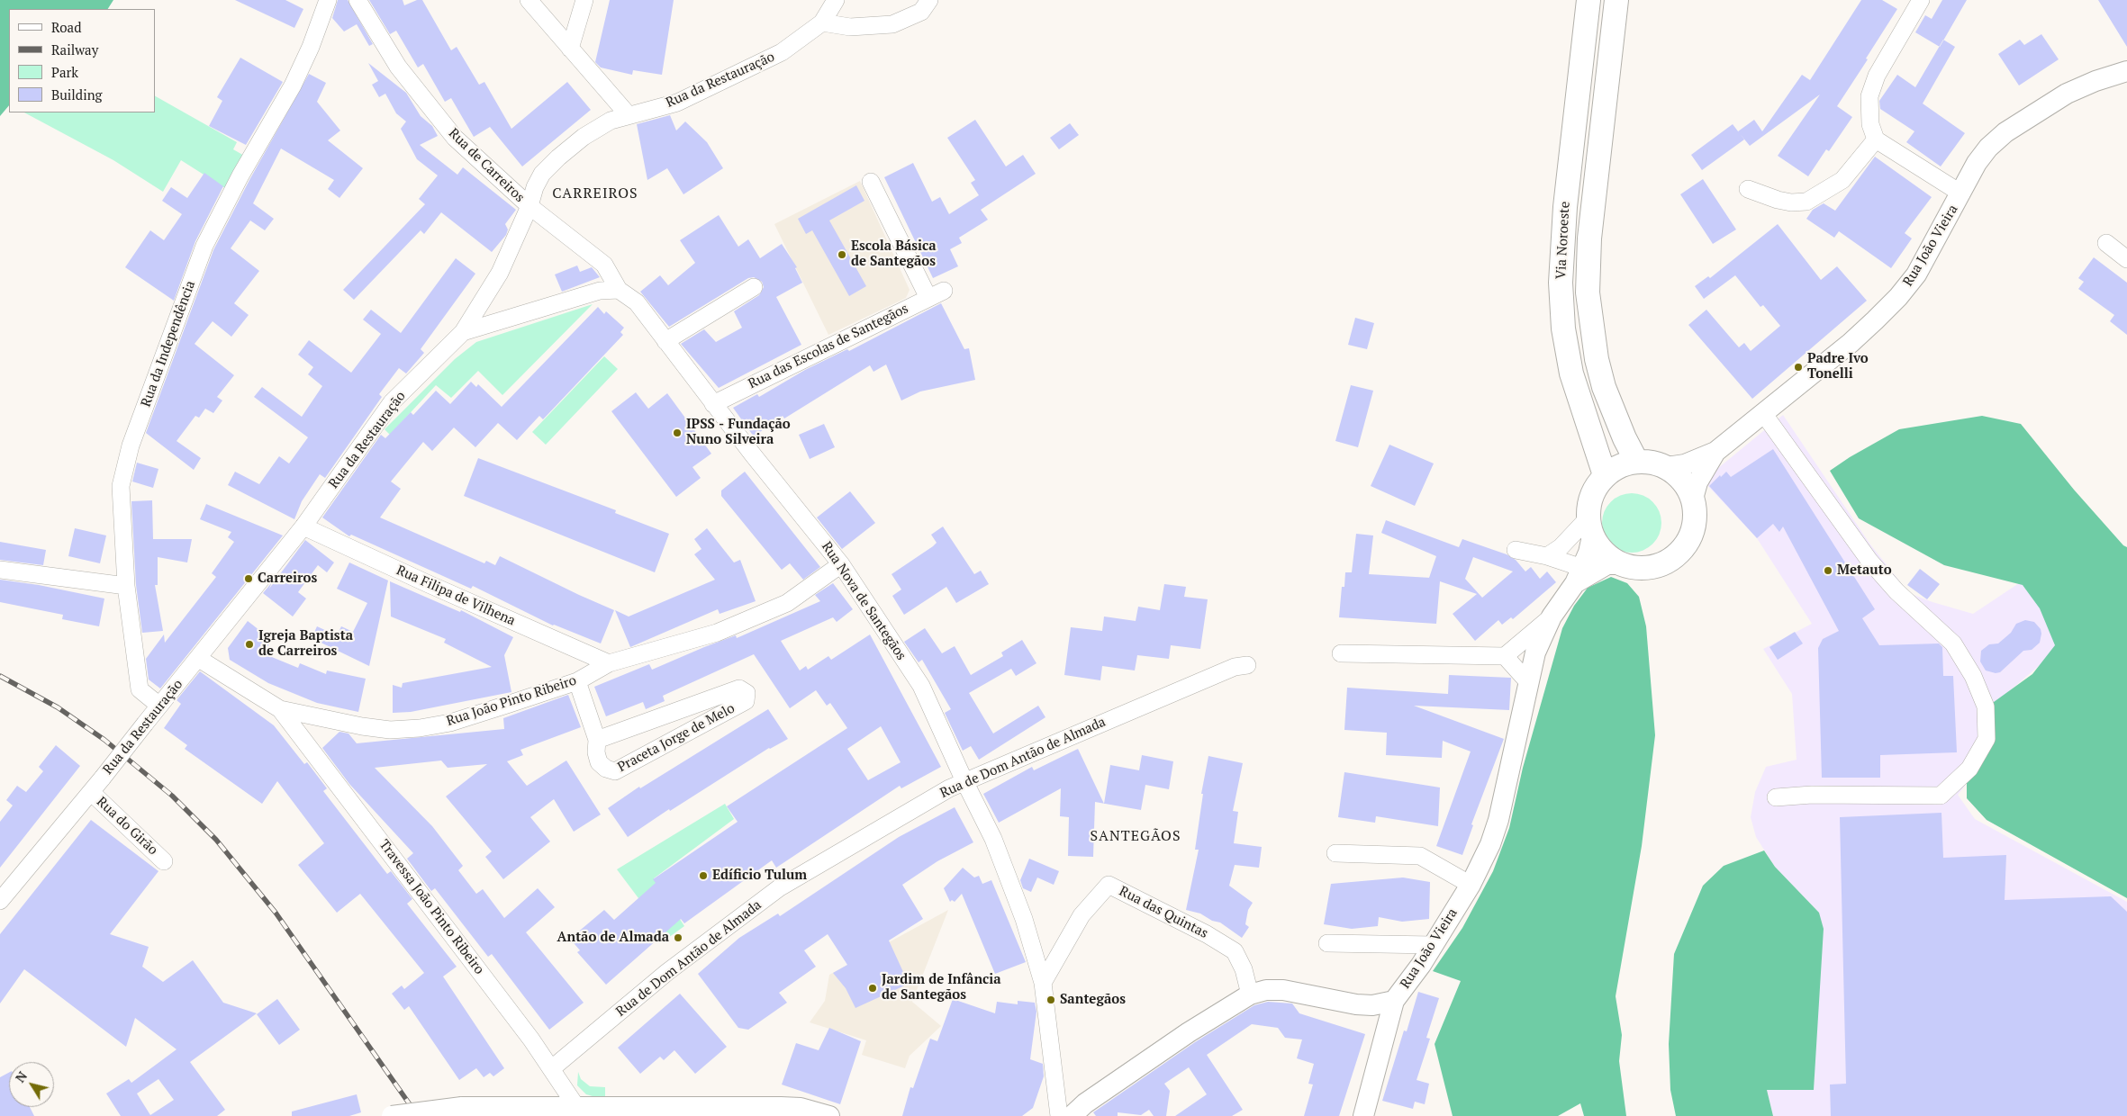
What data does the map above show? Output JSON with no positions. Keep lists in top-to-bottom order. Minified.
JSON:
{"streets":{"main road":["Via Noroeste"],"street":["Rua da Restauração","Rua de Carreiros","Rua João Vieira","Rua da Independência","Rua das Escolas de Santegãos","Rua Filipa de Vilhena","Rua Nova de Santegãos","Rua João Pinto Ribeiro","Praceta Jorge de Melo","Rua de Dom Antão de Almada","Rua do Girão","Travessa João Pinto Ribeiro","Rua das Quintas"]},"crossings":[["Rua da Restauração","Rua de Carreiros"],["Rua da Restauração","Rua da Independência"],["Rua da Restauração","Rua Filipa de Vilhena"],["Rua da Restauração","Rua João Pinto Ribeiro"],["Rua da Restauração","Rua do Girão"],["Rua de Carreiros","Rua Nova de Santegãos"],["Via Noroeste","Rua João Vieira"],["Rua João Vieira","Rua das Quintas"],["Rua das Escolas de Santegãos","Rua Nova de Santegãos"],["Rua Filipa de Vilhena","Rua João Pinto Ribeiro"],["Rua Nova de Santegãos","Rua João Pinto Ribeiro"],["Rua Nova de Santegãos","Rua de Dom Antão de Almada"],["Rua Nova de Santegãos","Rua das Quintas"],["Rua João Pinto Ribeiro","Praceta Jorge de Melo"],["Rua João Pinto Ribeiro","Travessa João Pinto Ribeiro"],["Rua de Dom Antão de Almada","Travessa João Pinto Ribeiro"]],"districts":["CARREIROS","SANTEGÃOS"],"places":["Escola Básica de Santegãos","Padre Ivo Tonelli","IPSS - Fundação Nuno Silveira","Metauto","Carreiros","Igreja Baptista de Carreiros","Edíficio Tulum","Antão de Almada","Jardim de Infância de Santegãos","Santegãos"],"legend":["Road","Railway","Park","Building"],"north":"top left"}
